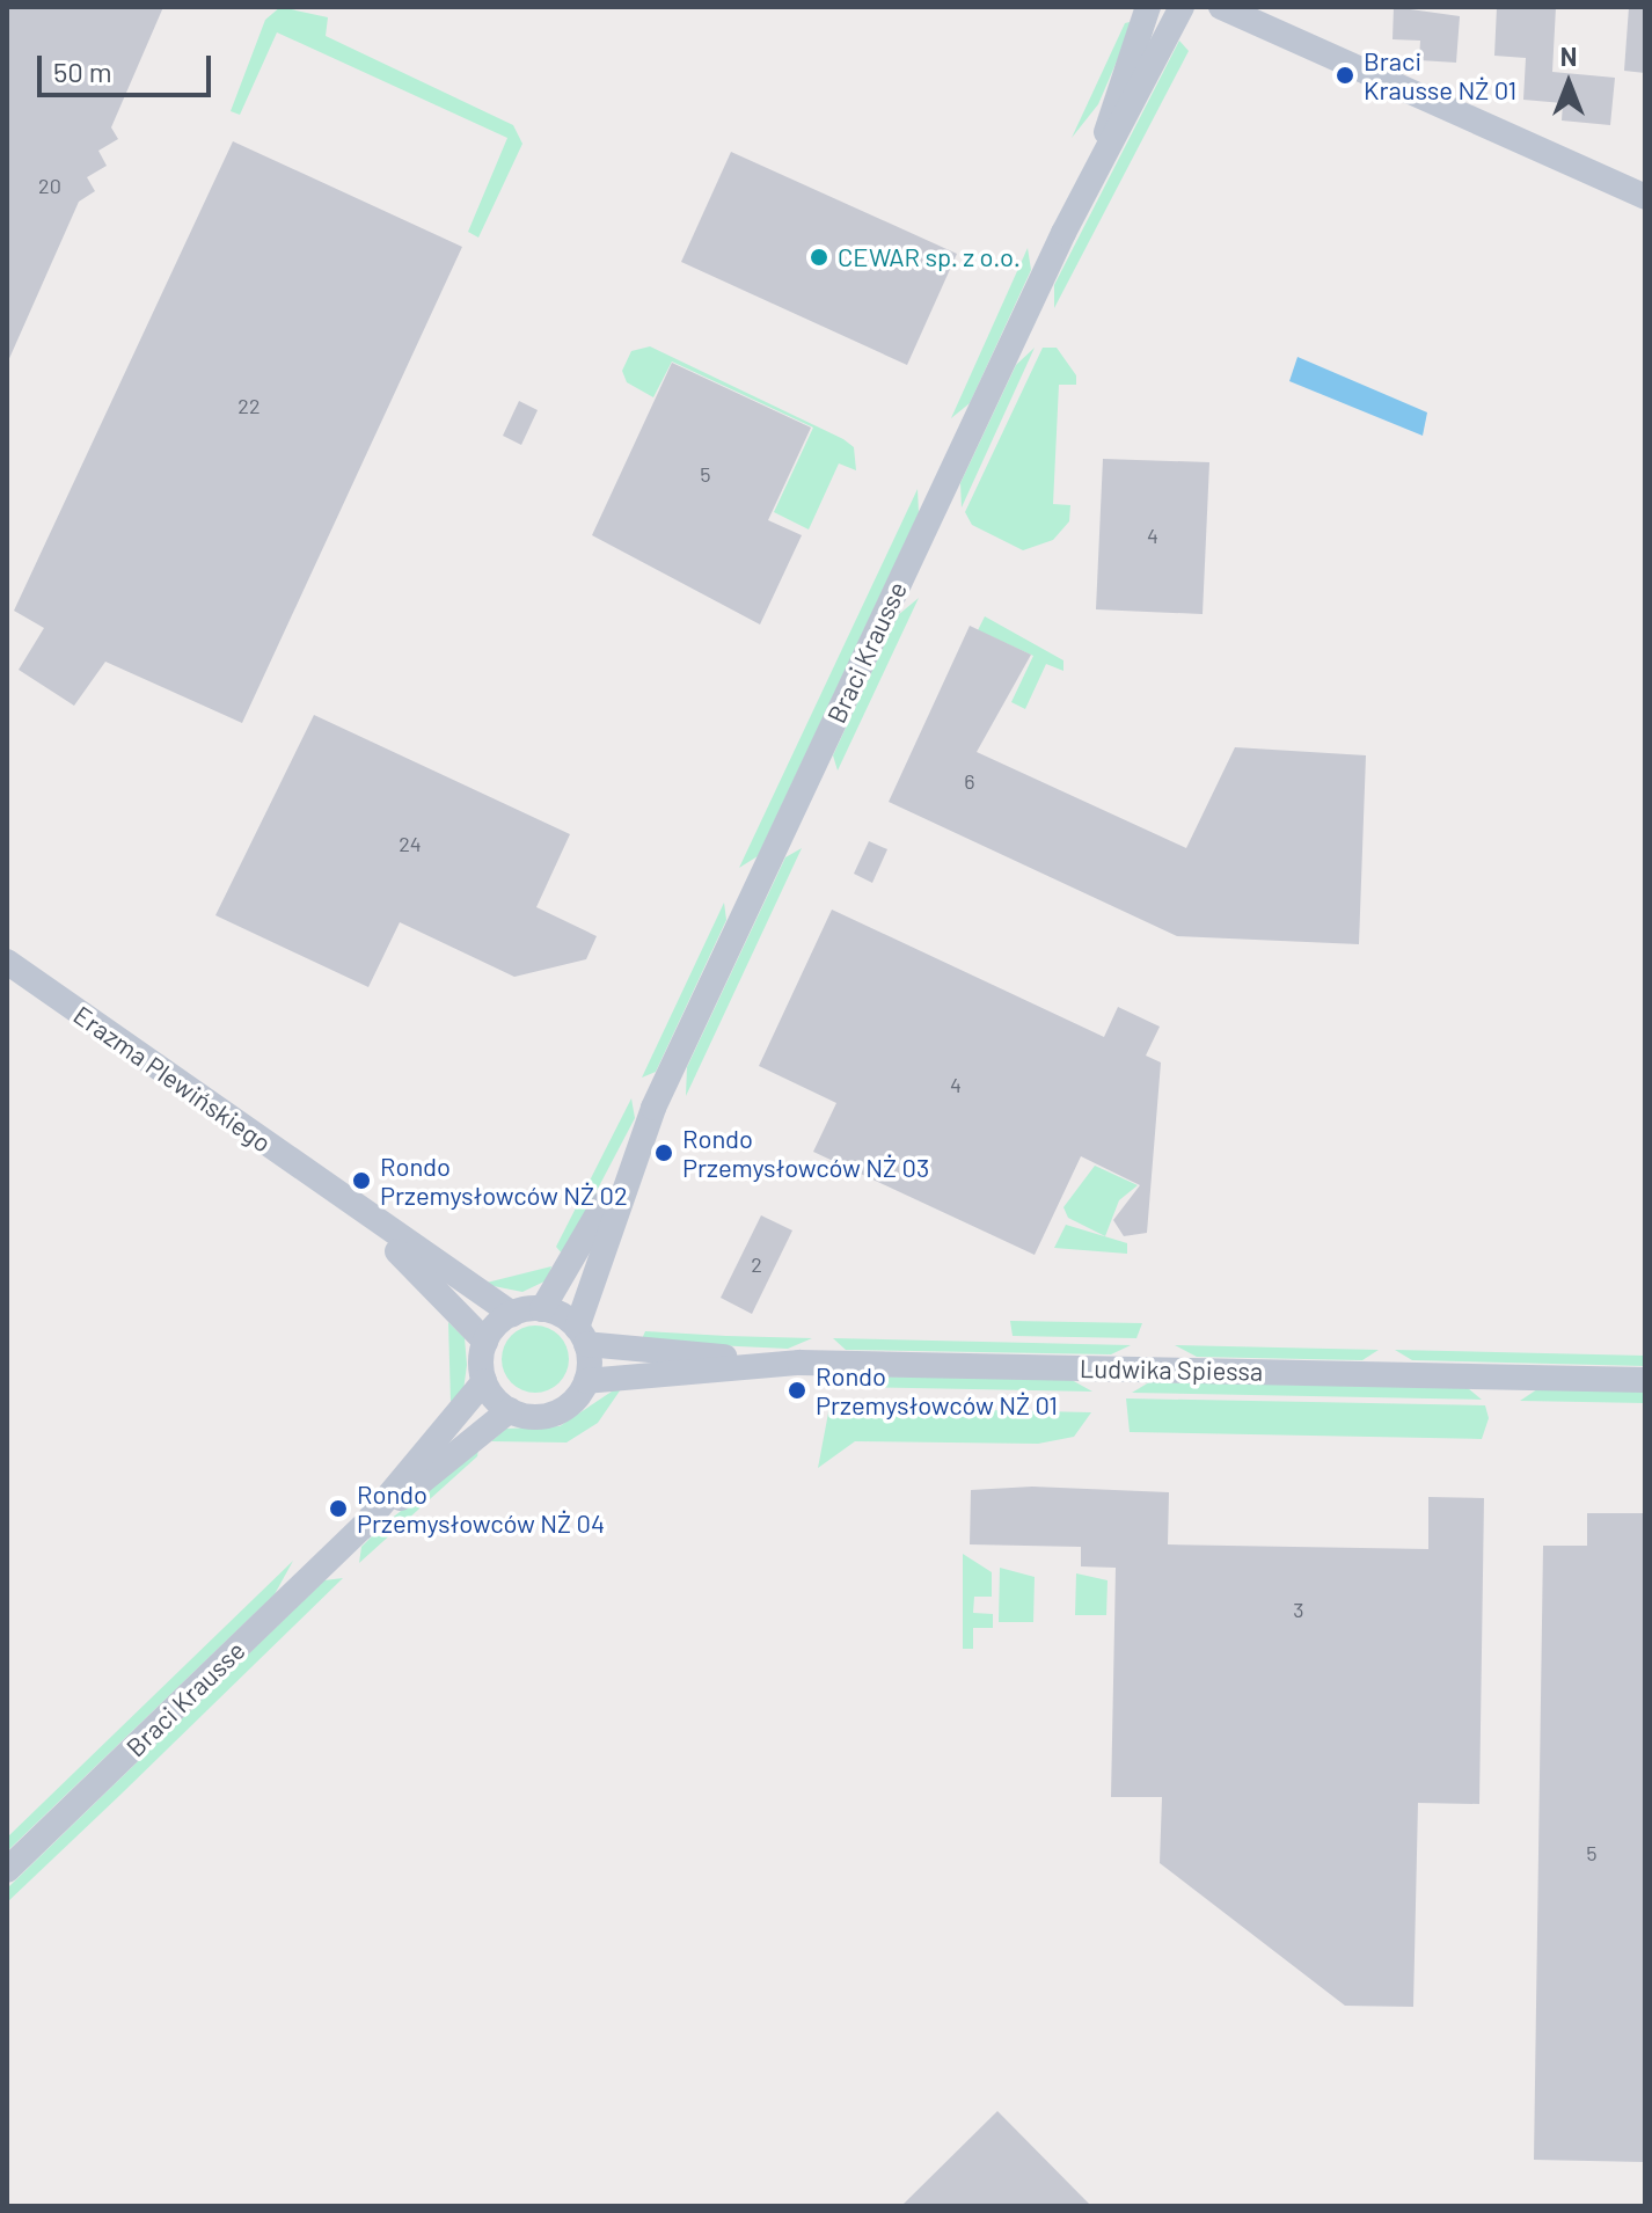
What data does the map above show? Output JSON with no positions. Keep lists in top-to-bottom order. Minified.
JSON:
{"streets":{"street":["Braci Krausse","Erazma Plewińskiego","Ludwika Spiessa"]},"crossings":[["Braci Krausse","Erazma Plewińskiego"],["Braci Krausse","Ludwika Spiessa"],["Erazma Plewińskiego","Ludwika Spiessa"]],"places":["Braci Krausse NŻ 01","CEWAR sp. z o.o.","Rondo Przemysłowców NŻ 03","Rondo Przemysłowców NŻ 02","Rondo Przemysłowców NŻ 01","Rondo Przemysłowców NŻ 04"],"house_numbers":["20","22","5","4","6","24","4","2","3","5"],"scale_bar":"50 m","north":"top"}
